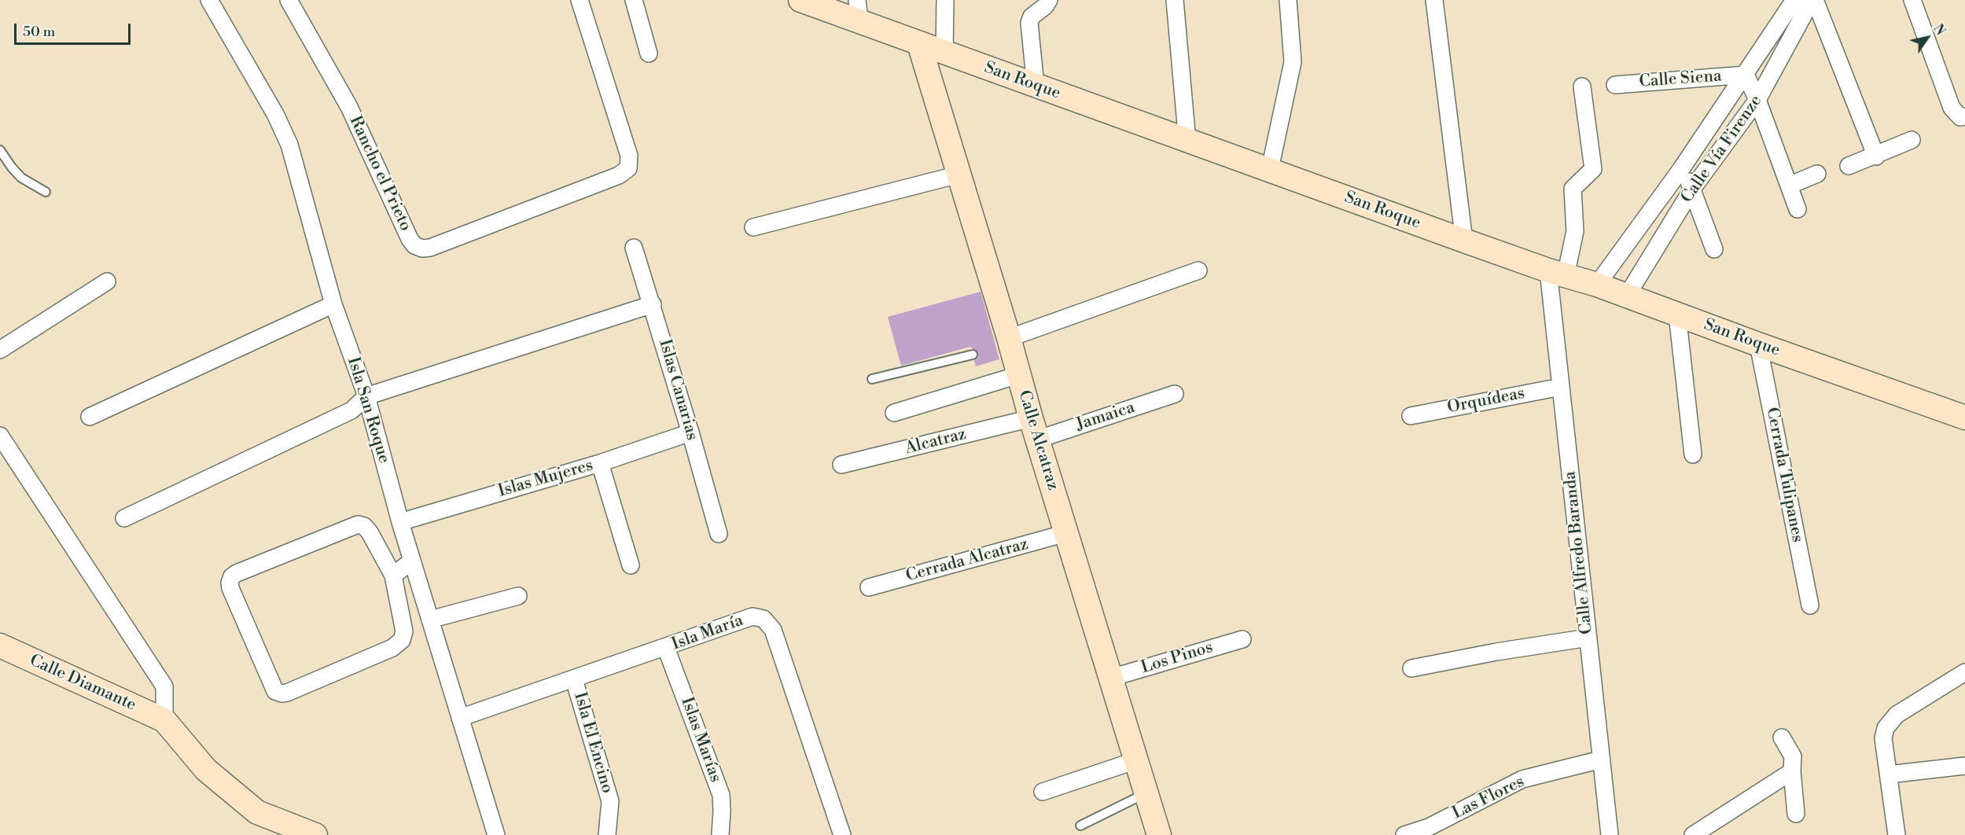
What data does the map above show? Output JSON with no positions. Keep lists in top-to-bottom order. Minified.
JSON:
{"streets":{"main road":["San Roque","Calle Alcatraz","Calle Diamante"],"street":["Calle Siena","Calle Vía Firenze","Rancho el Prieto","Islas Canarias","Orquídeas","Isla San Roque","Jamaica","Alcatraz","Cerrada Tulipanes","Islas Mujeres","Calle Alfredo Baranda","Cerrada Alcatraz","Isla María","Los Pinos","Islas Marías","Isla El Encino","Las Flores"]},"crossings":[["Calle Siena","Calle Vía Firenze"],["San Roque","Calle Vía Firenze"],["San Roque","Calle Alcatraz"],["San Roque","Cerrada Tulipanes"],["San Roque","Calle Alfredo Baranda"],["Islas Canarias","Islas Mujeres"],["Orquídeas","Calle Alfredo Baranda"],["Isla San Roque","Islas Mujeres"],["Isla San Roque","Isla María"],["Jamaica","Calle Alcatraz"],["Jamaica","Alcatraz"],["Calle Alcatraz","Alcatraz"],["Calle Alcatraz","Cerrada Alcatraz"],["Calle Alcatraz","Los Pinos"],["Calle Alfredo Baranda","Las Flores"],["Isla María","Islas Marías"],["Isla María","Isla El Encino"]],"scale_bar":"50 m","north":"top right"}
